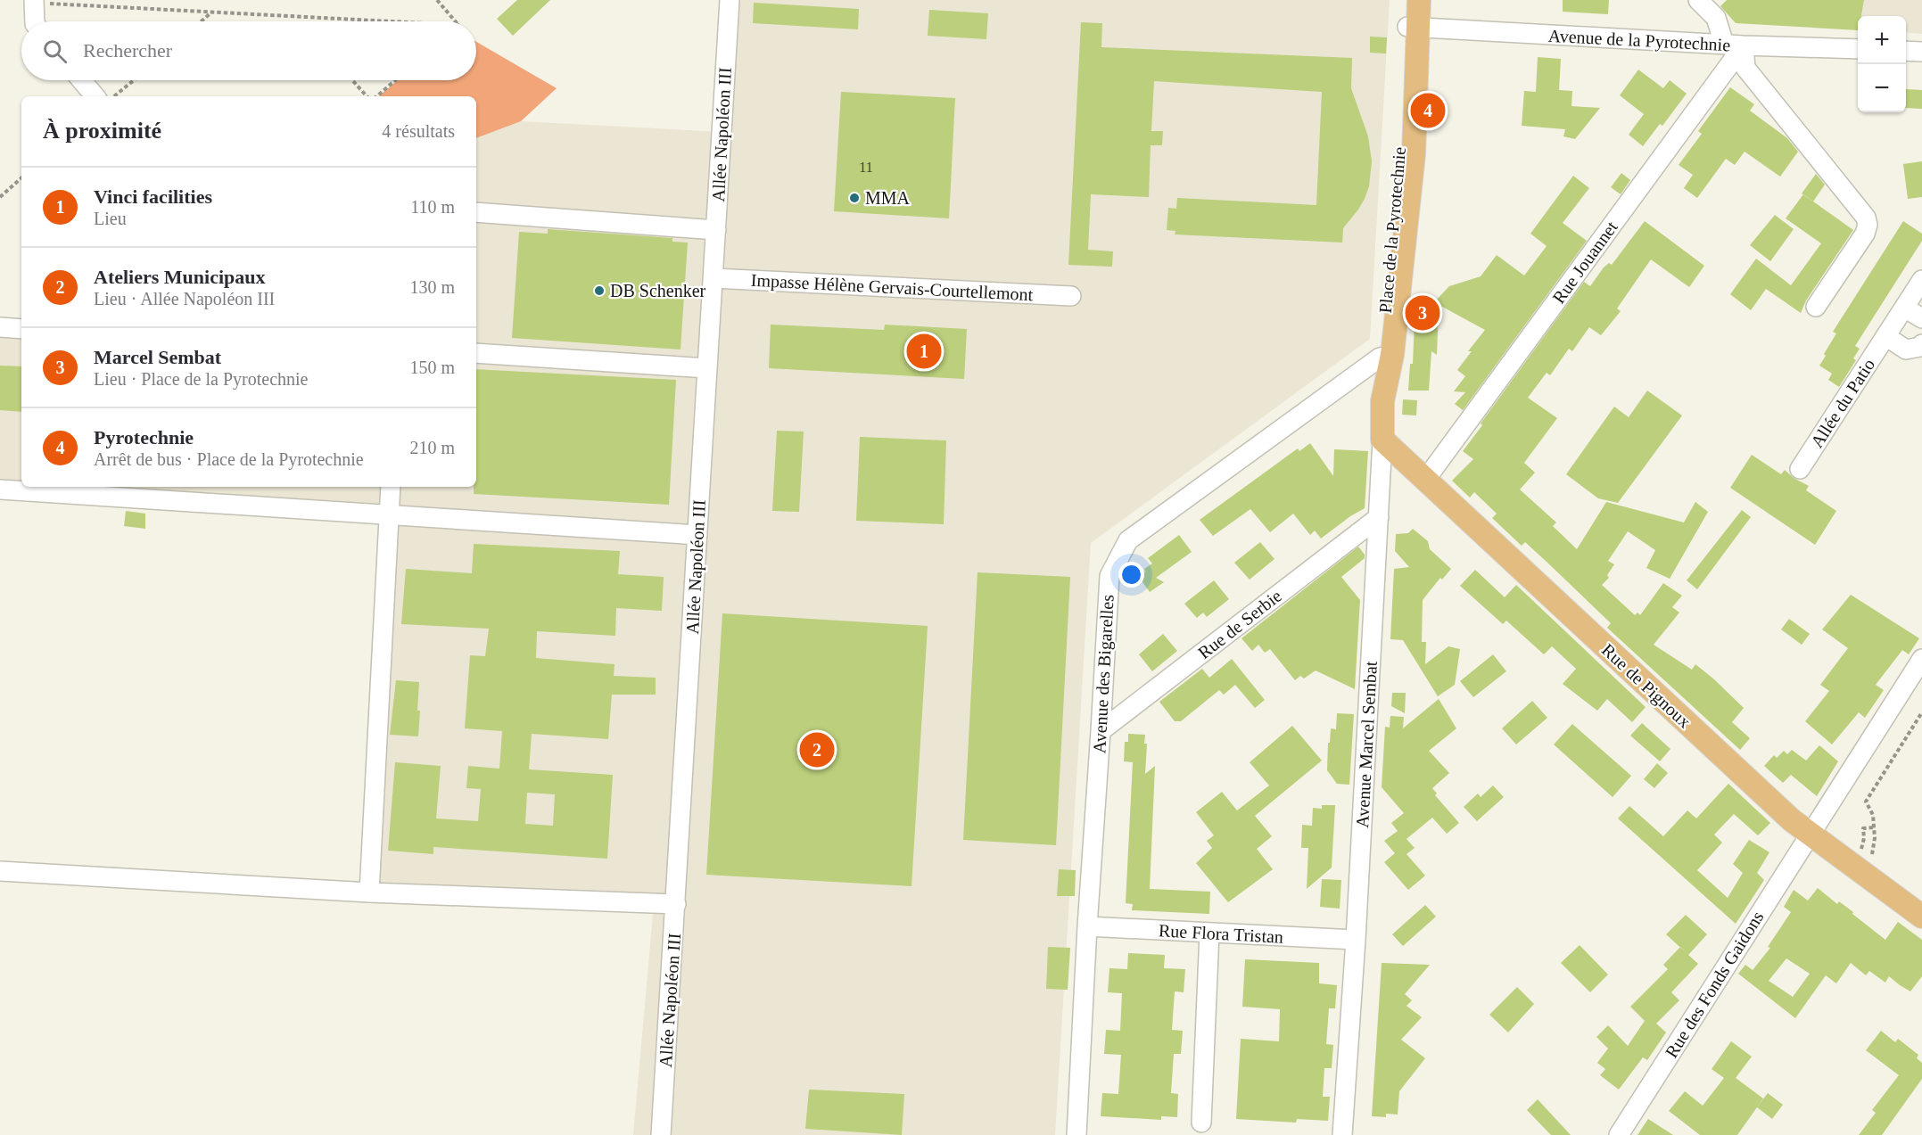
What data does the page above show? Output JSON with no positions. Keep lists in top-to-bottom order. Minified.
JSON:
{"streets":{"main road":["Place de la Pyrotechnie","Rue de Pignoux","Avenue Marcel Sembat"],"street":["Avenue de la Pyrotechnie","Allée Napoléon III","Rue Jouannet","Impasse Hélène Gervais-Courtellemont","Allée du Patio","Rue de Serbie","Avenue des Bigarelles","Rue Flora Tristan","Rue des Fonds Gaidons"]},"crossings":[["Avenue de la Pyrotechnie","Place de la Pyrotechnie"],["Avenue de la Pyrotechnie","Rue Jouannet"],["Allée Napoléon III","Impasse Hélène Gervais-Courtellemont"],["Place de la Pyrotechnie","Avenue des Bigarelles"],["Place de la Pyrotechnie","Avenue Marcel Sembat"],["Rue Jouannet","Rue de Pignoux"],["Rue de Serbie","Avenue des Bigarelles"],["Rue de Serbie","Avenue Marcel Sembat"],["Avenue des Bigarelles","Avenue Marcel Sembat"],["Avenue des Bigarelles","Rue Flora Tristan"],["Rue de Pignoux","Avenue Marcel Sembat"],["Rue de Pignoux","Rue des Fonds Gaidons"],["Avenue Marcel Sembat","Rue Flora Tristan"]],"places":["MMA","DB Schenker"],"house_numbers":["11"],"page":{"map_buttons":["+","−"],"search":"Rechercher","pins":["4","3","1","2"],"heading":["À proximité","4 résultats"],"list":[{"mark":"1","name":"Vinci facilities","note":"Lieu","value":"110 m"},{"mark":"2","name":"Ateliers Municipaux","note":"Lieu · Allée Napoléon III","value":"130 m"},{"mark":"3","name":"Marcel Sembat","note":"Lieu · Place de la Pyrotechnie","value":"150 m"},{"mark":"4","name":"Pyrotechnie","note":"Arrêt de bus · Place de la Pyrotechnie","value":"210 m"}]}}
